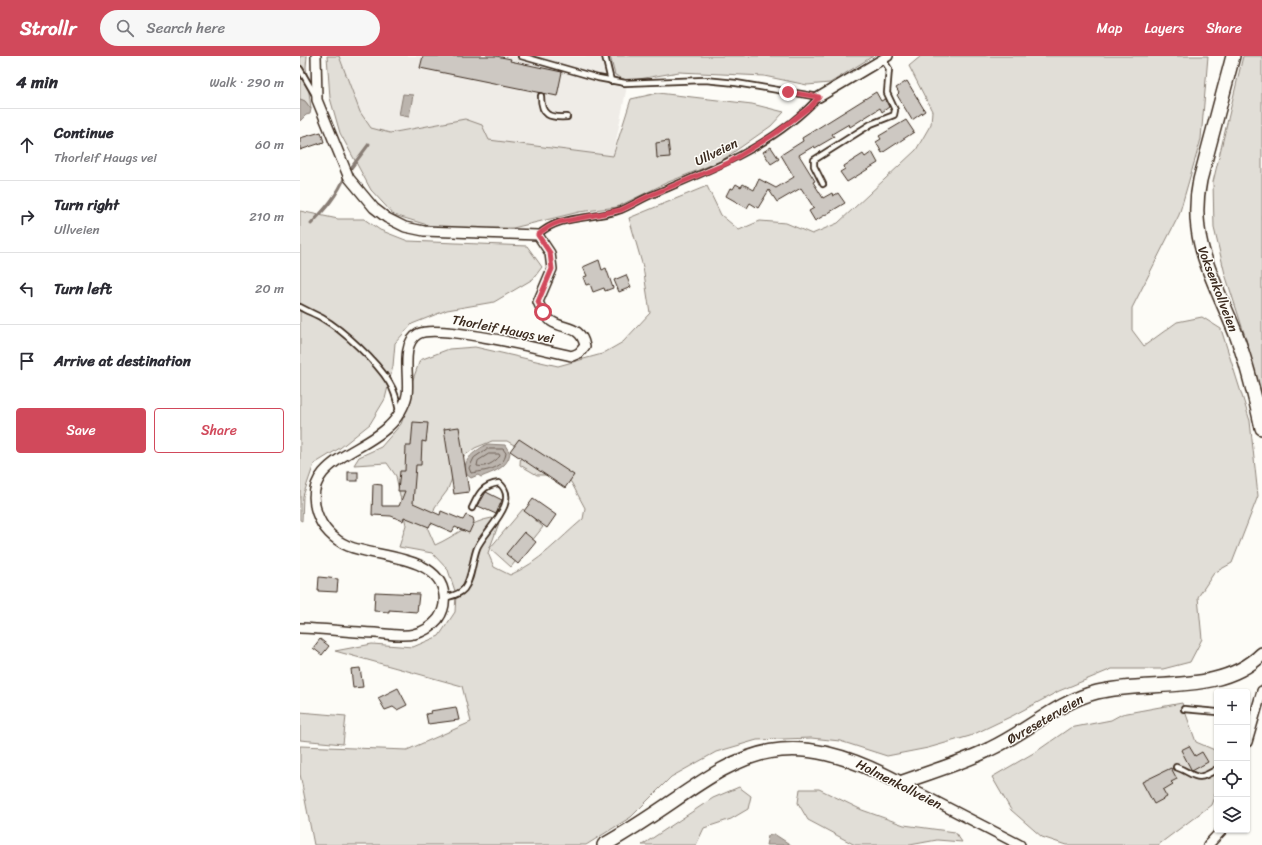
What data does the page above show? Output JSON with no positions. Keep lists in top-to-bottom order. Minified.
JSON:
{"streets":{"main road":["Voksenkollveien","Øvreseterveien","Holmenkollveien"],"street":["Ullveien","Thorleif Haugs vei"]},"crossings":[["Ullveien","Thorleif Haugs vei"],["Øvreseterveien","Holmenkollveien"]],"page":{"header":"Strollr","search":"Search here","nav":["Map","Layers","Share"],"heading":["4 min","Walk · 290 m"],"list":[["Continue","Thorleif Haugs vei","60 m"],["Turn right","Ullveien","210 m"],["Turn left","20 m"],"Arrive at destination"],"buttons":["Save","Share"],"map_buttons":["+","−"]}}
